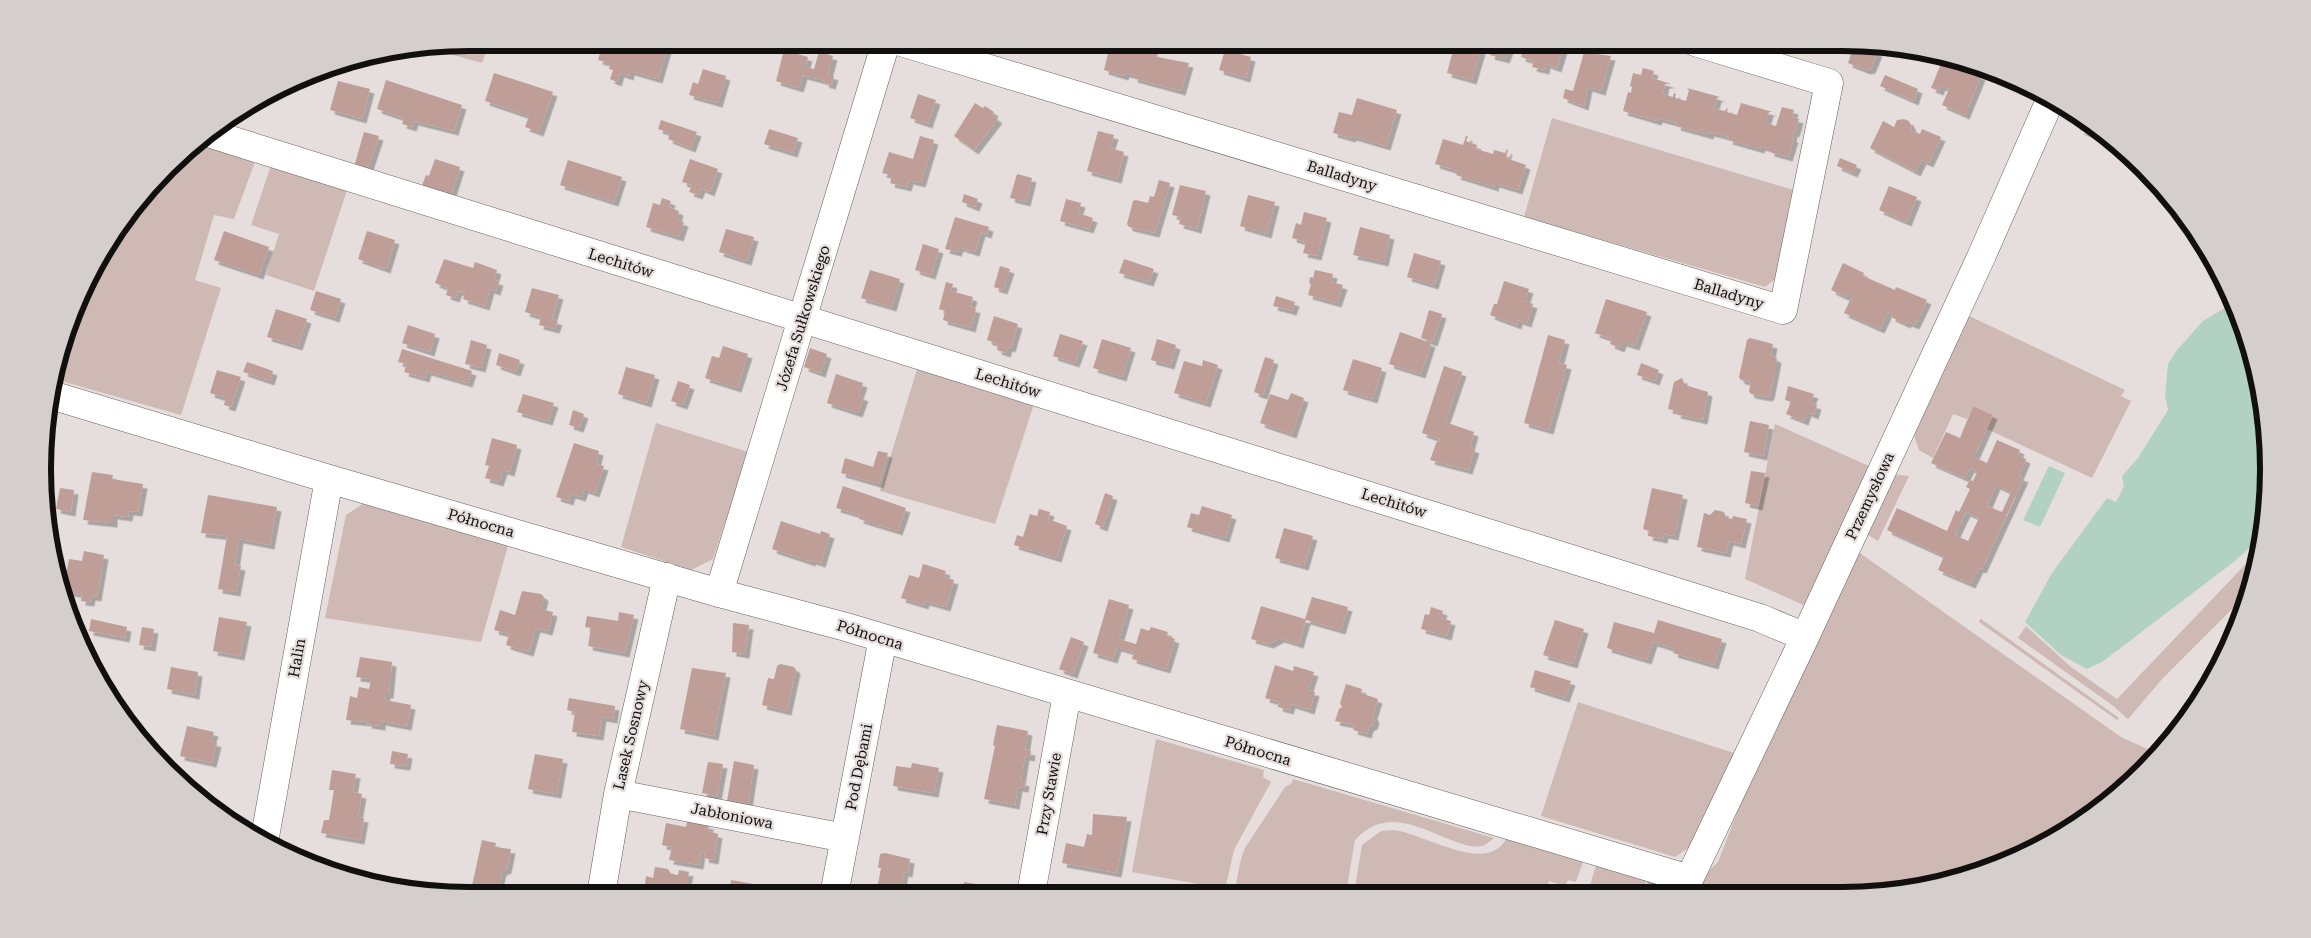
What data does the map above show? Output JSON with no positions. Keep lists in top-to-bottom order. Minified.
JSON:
{"streets":{"street":["Balladyny","Lechitów","Józefa Sułkowskiego","Przemysłowa","Północna","Halin","Lasek Sosnowy","Pod Dębami","Przy Stawie","Jabłoniowa"]},"crossings":[["Lechitów","Józefa Sułkowskiego"],["Lechitów","Przemysłowa"],["Józefa Sułkowskiego","Północna"],["Przemysłowa","Północna"],["Północna","Halin"],["Północna","Lasek Sosnowy"],["Północna","Pod Dębami"],["Północna","Przy Stawie"],["Lasek Sosnowy","Jabłoniowa"],["Pod Dębami","Jabłoniowa"]]}
